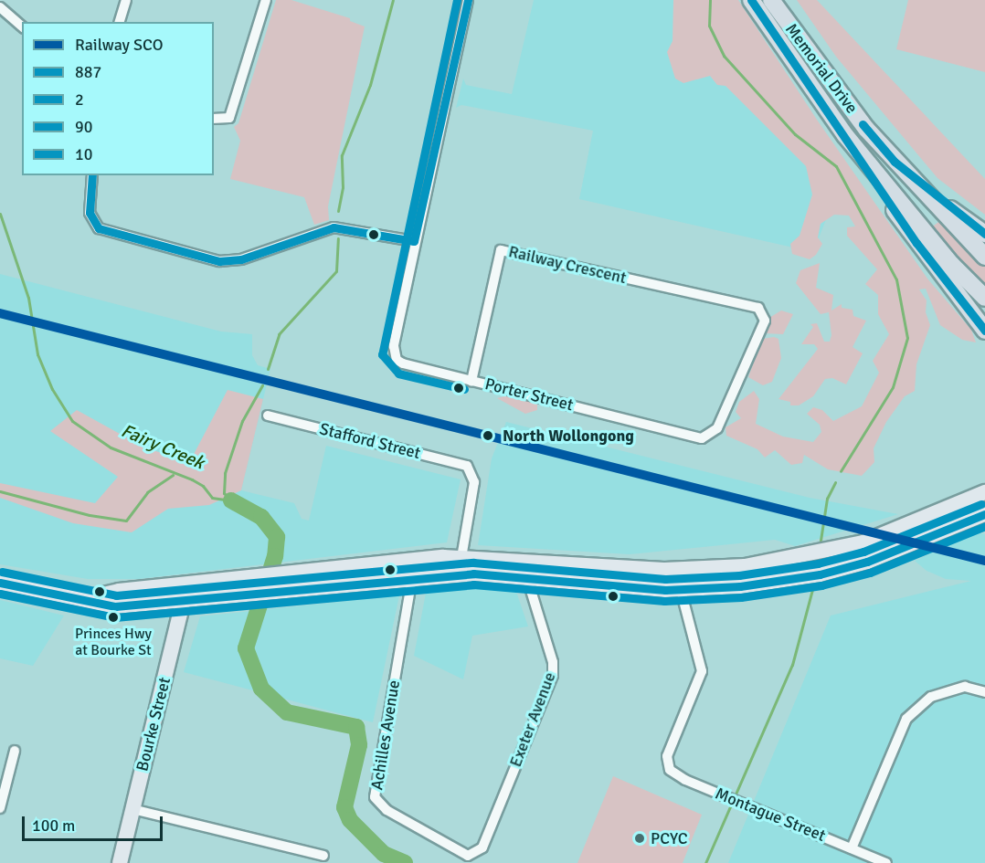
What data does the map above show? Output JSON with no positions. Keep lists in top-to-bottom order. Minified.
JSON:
{"streets":{"highway":["Memorial Drive"],"main road":["Bourke Street","Achilles Avenue"],"street":["Railway Crescent","Porter Street","Stafford Street","Exeter Avenue","Montague Street"]},"crossings":[["Railway Crescent","Porter Street"],["Exeter Avenue","Achilles Avenue"]],"water":["Fairy Creek"],"places":["North Wollongong","Princes Hwy at Bourke St","PCYC"],"lines":["transit line 887","transit line 10","rail line SCO","transit line 90","transit line 2"],"legend":["Railway SCO","887","2","90","10"],"scale_bar":"100 m"}
